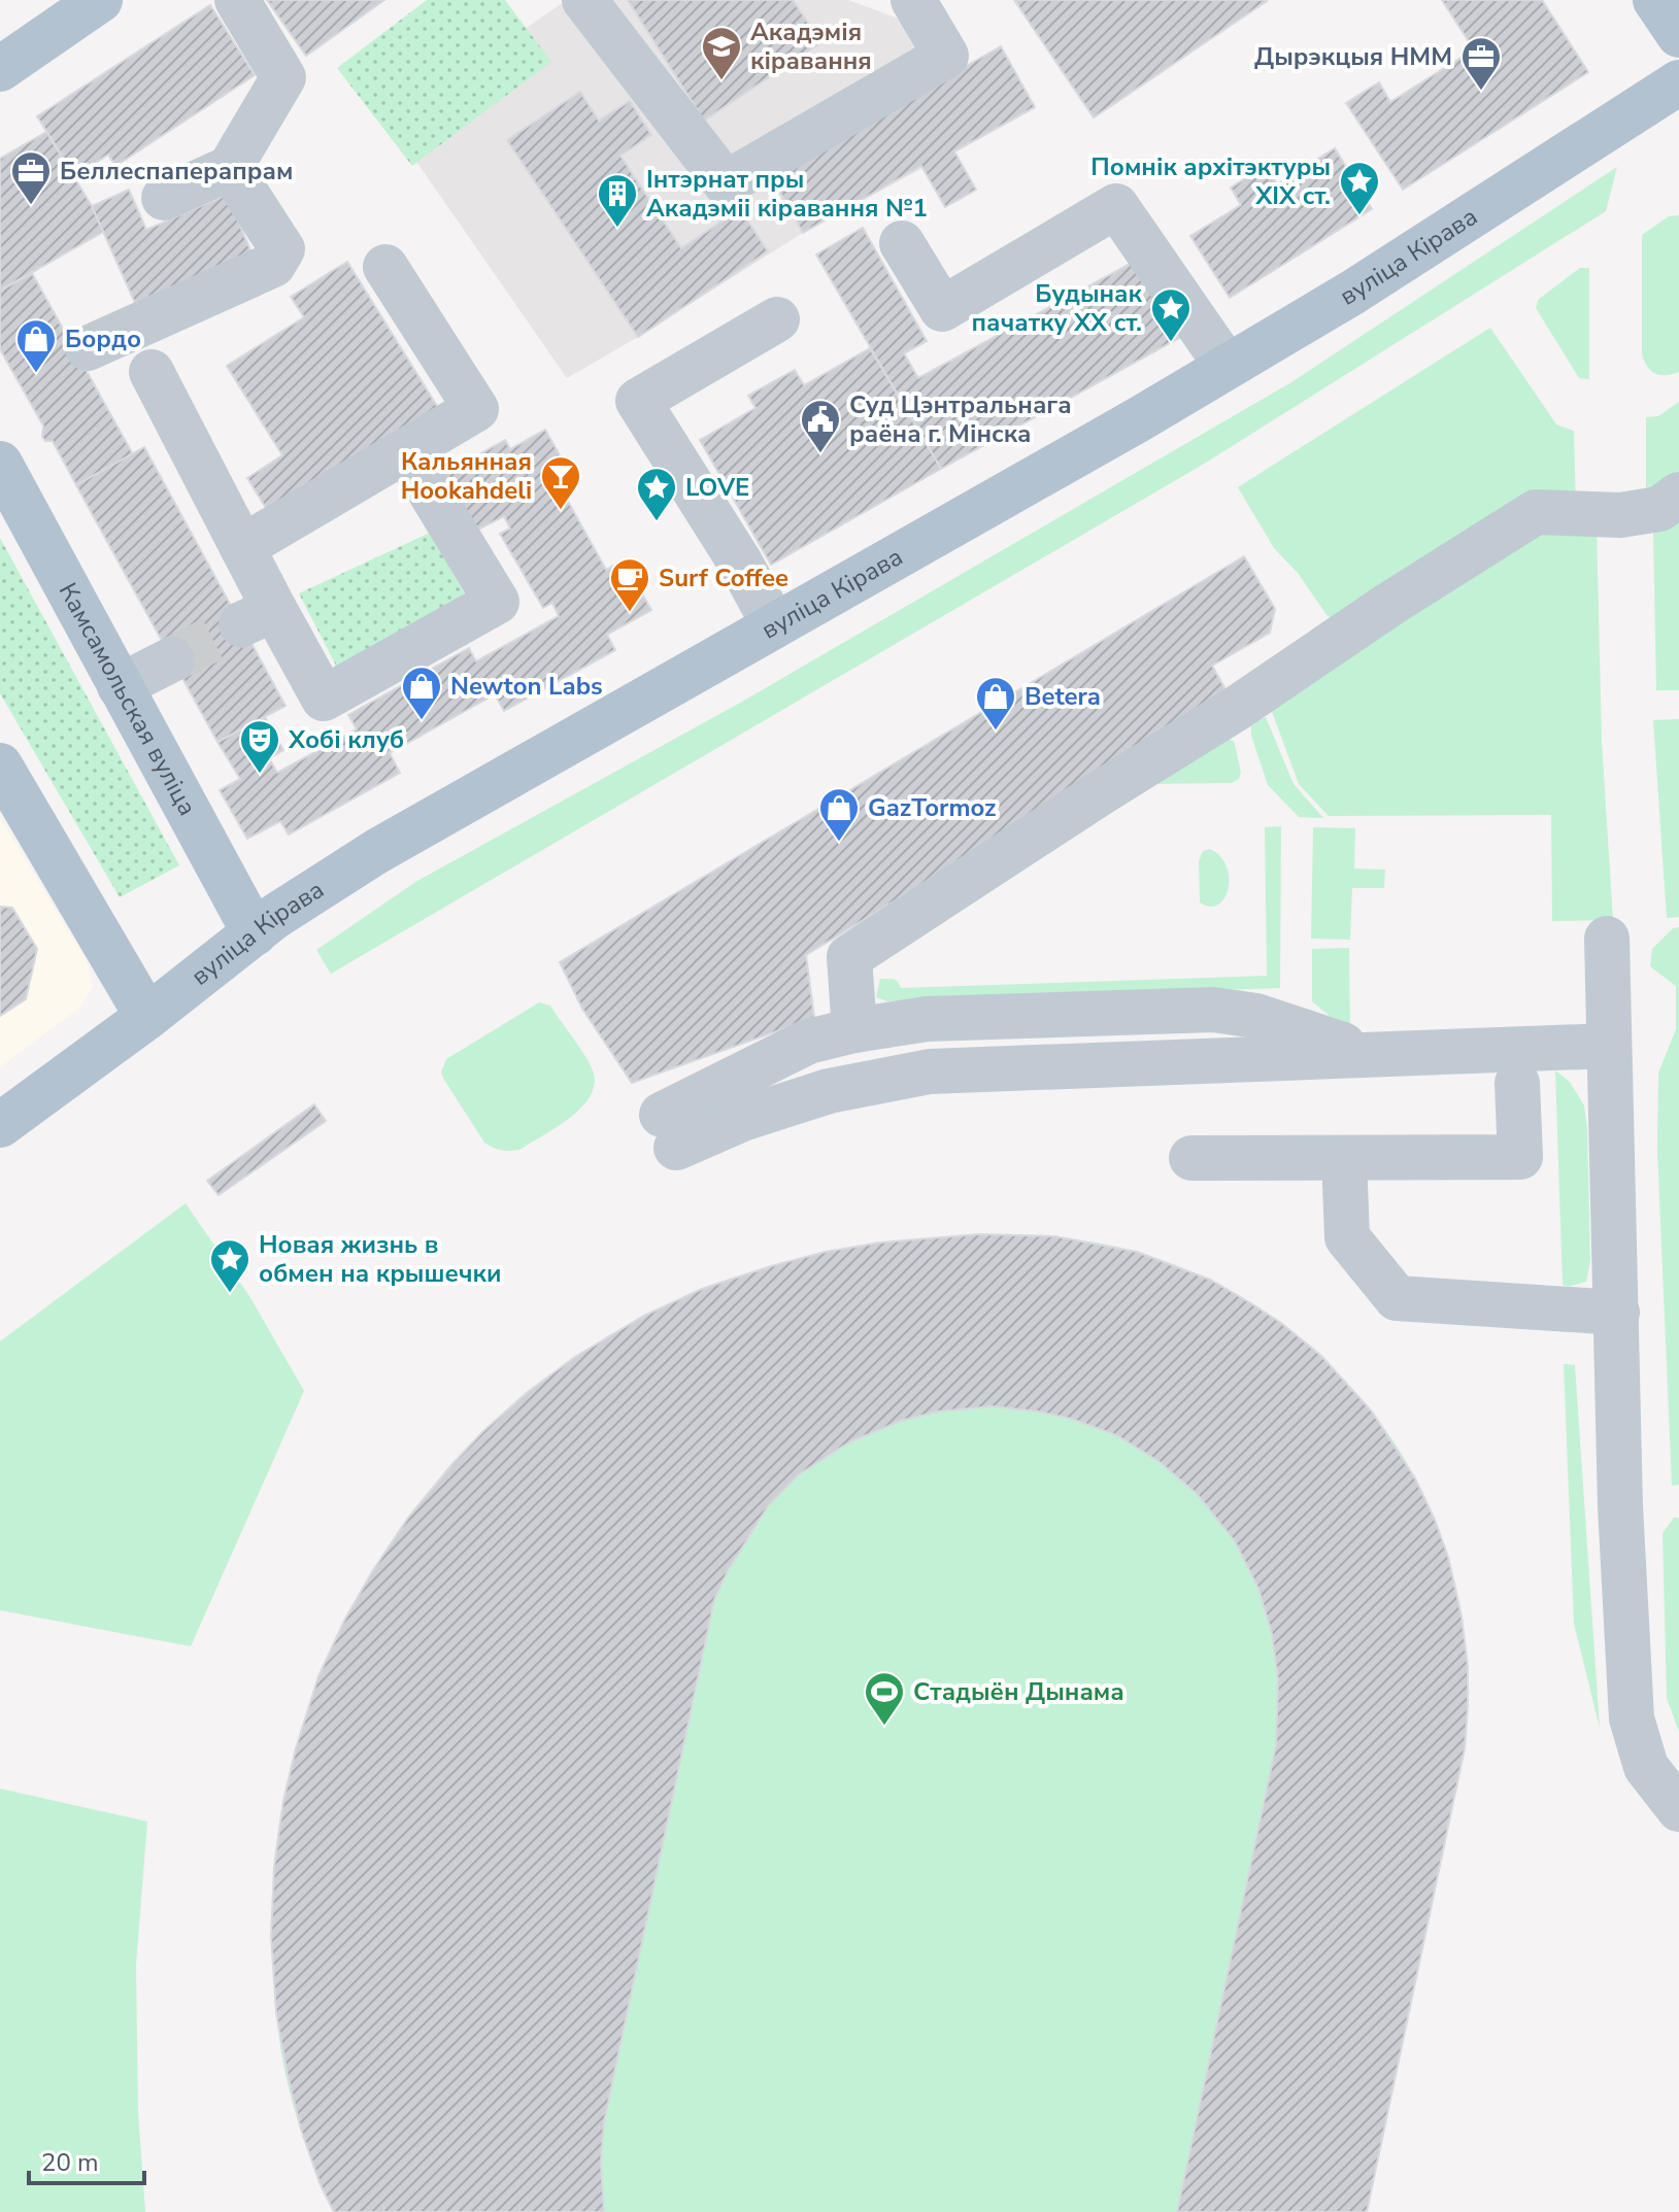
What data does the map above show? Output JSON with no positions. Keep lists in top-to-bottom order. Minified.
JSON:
{"streets":{"main road":["вуліца Кірава","Камсамольская вуліца"]},"crossings":[["вуліца Кірава","Камсамольская вуліца"]],"places":{"school or university":["Акадэмія кіравання"],"office":["Дырэкцыя НММ","Беллеспаперапрам"],"place":["Помнік архітэктуры ХІХ ст.","Будынак пачатку XX ст.","LOVE","Новая жизнь в обмен на крышечки"],"building":["Інтэрнат пры Акадэміі кіравання №1"],"shop":["Бордо","Newton Labs","Betera","GazTormoz"],"public building":["Суд Цэнтральнага раёна г. Мінска"],"bar":["Кальянная Hookahdeli"],"cafe":["Surf Coffee"],"theatre":["Хобі клуб"],"sports":["Стадыён Дынама"]},"scale_bar":"20 m"}
